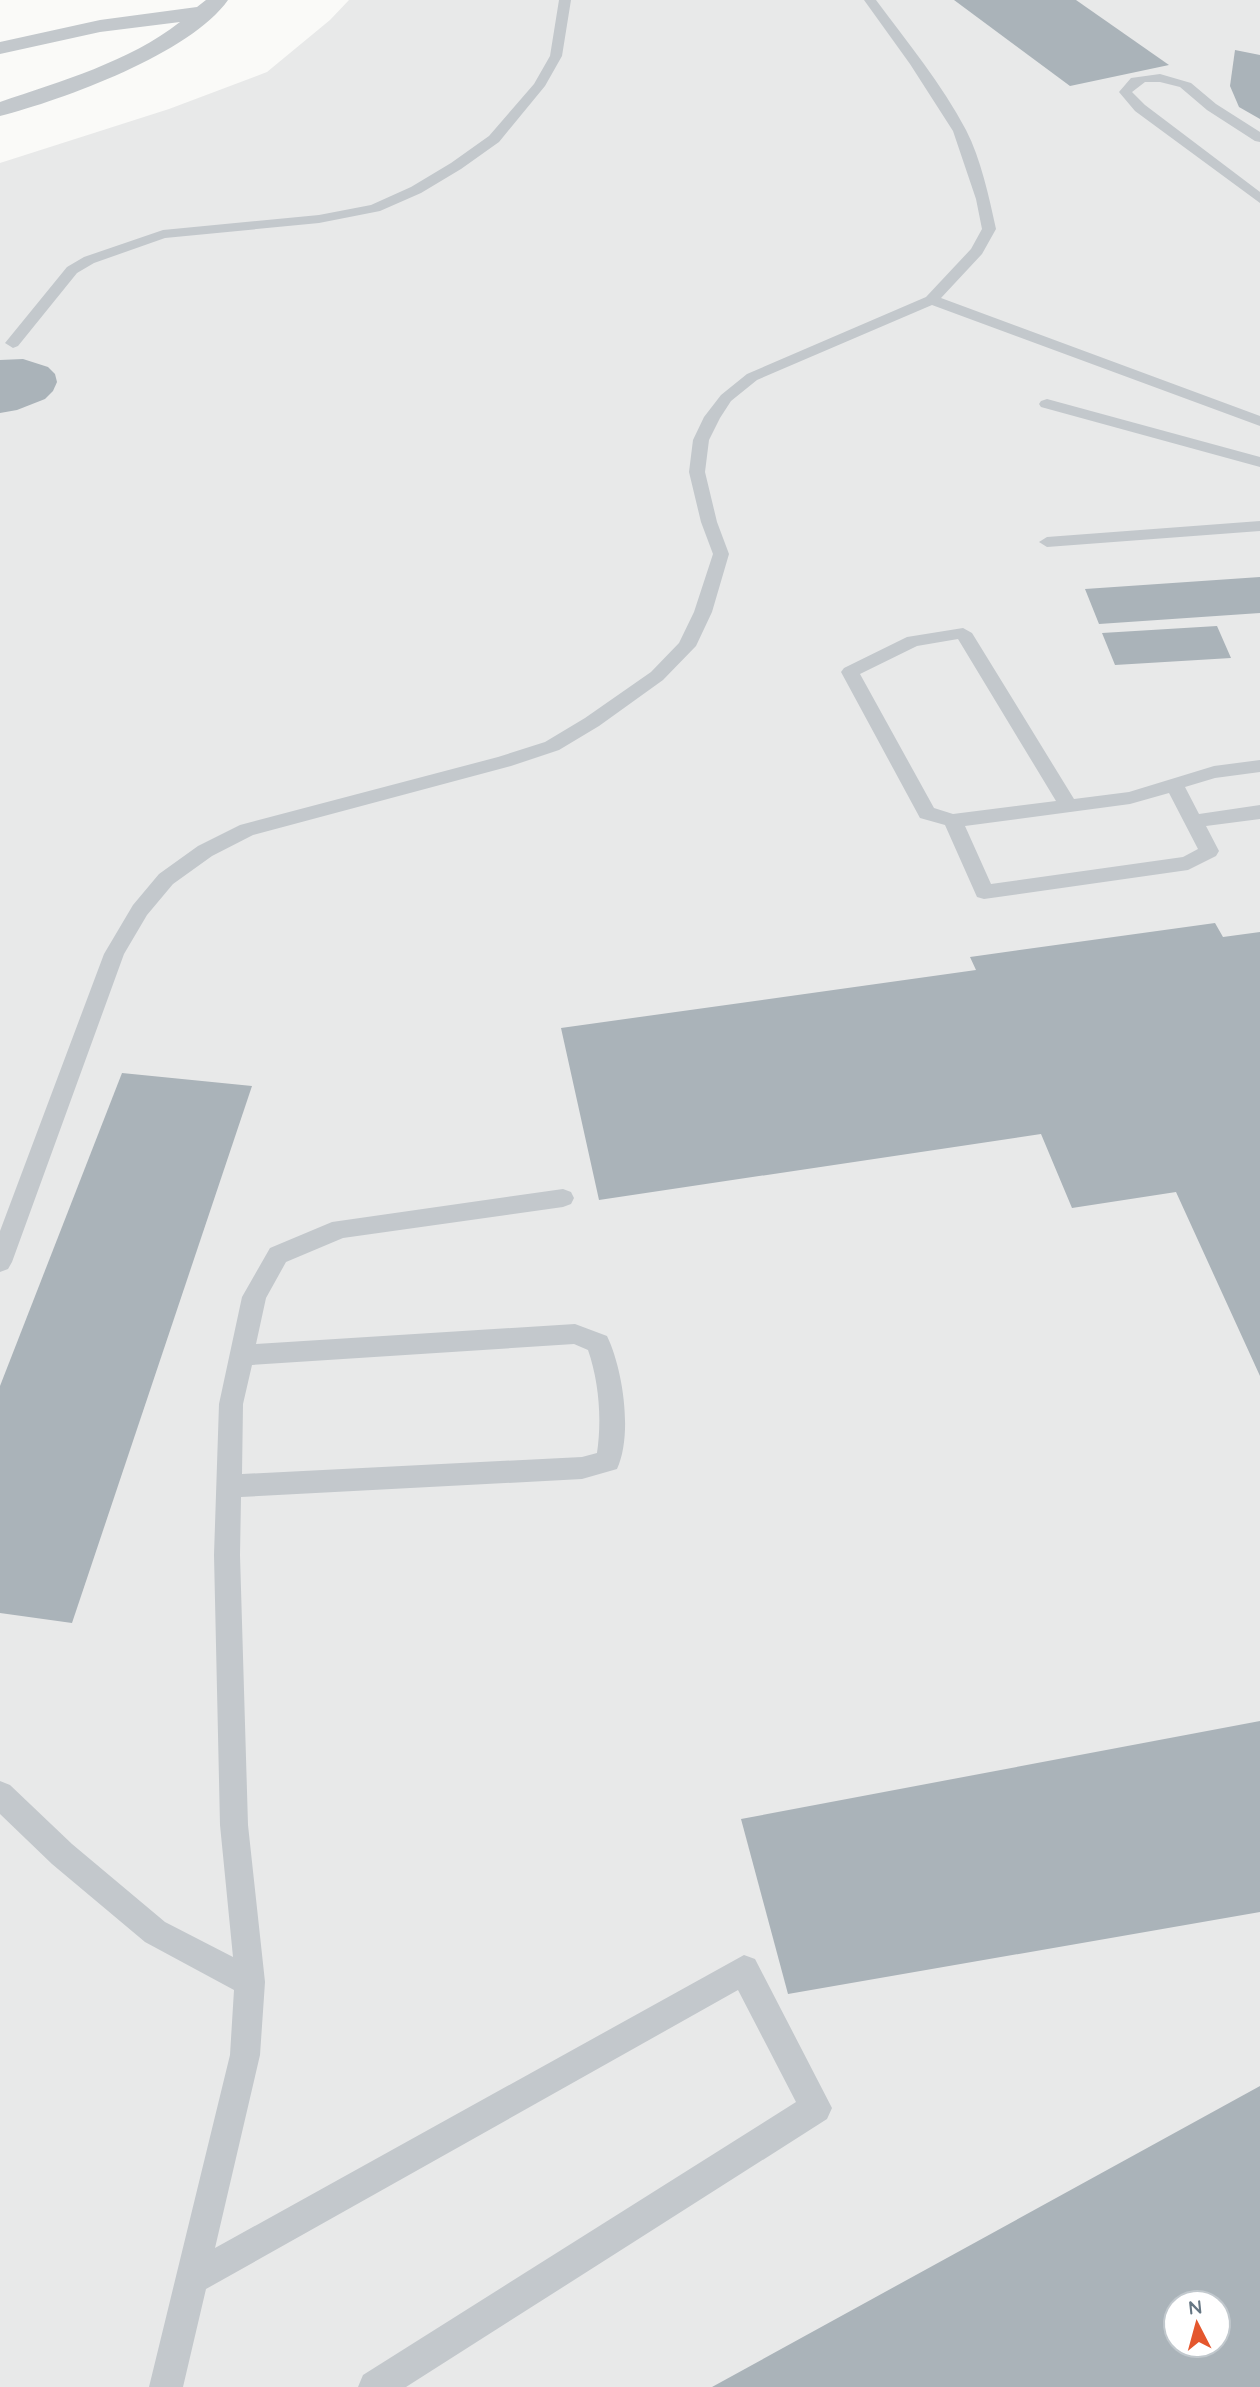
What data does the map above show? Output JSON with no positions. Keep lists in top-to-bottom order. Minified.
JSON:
{"north":"top"}
